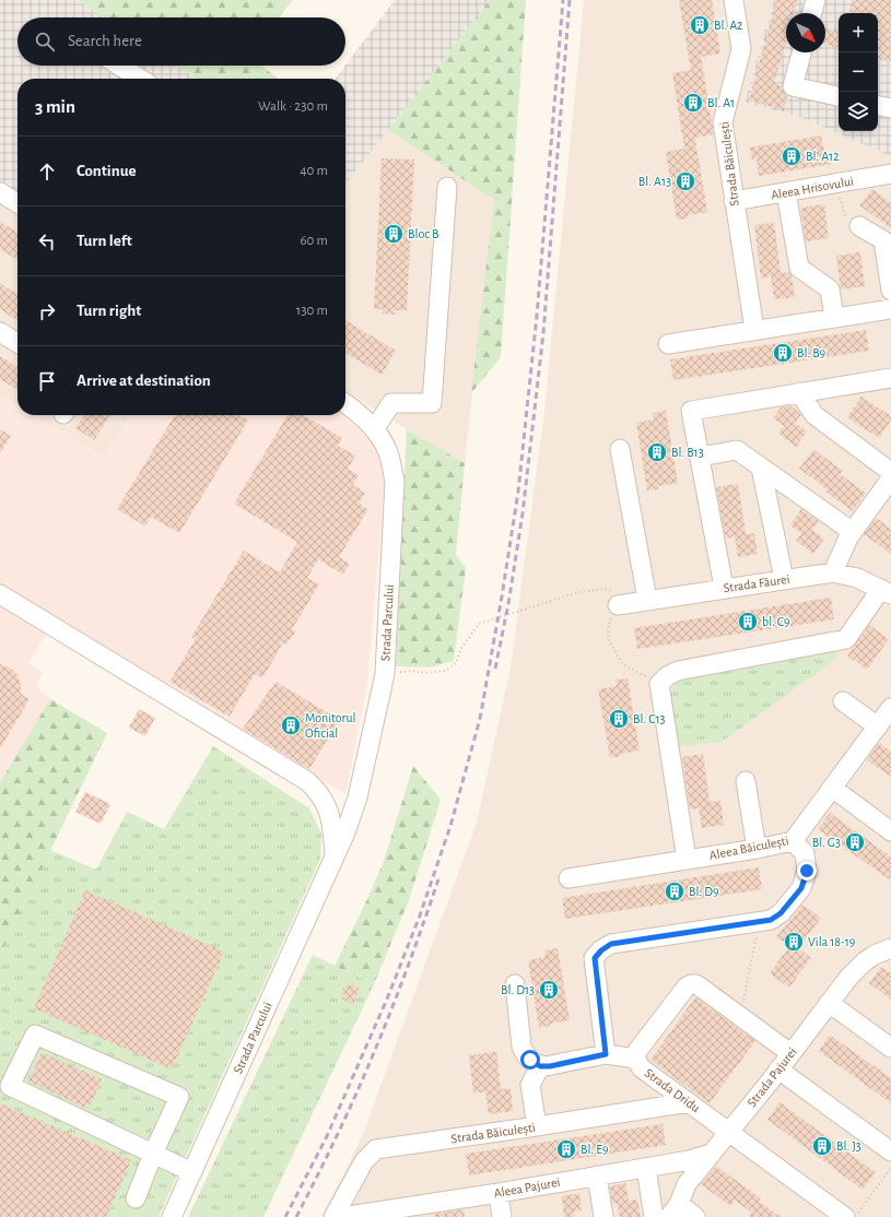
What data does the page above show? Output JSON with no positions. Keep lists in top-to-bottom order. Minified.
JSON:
{"streets":{"street":["Strada Băiculești","Aleea Hrisovului","Strada Făurei","Strada Parcului","Aleea Băiculești","Strada Pajurei","Strada Dridu","Aleea Pajurei"]},"crossings":[["Strada Băiculești","Aleea Hrisovului"],["Strada Băiculești","Strada Dridu"],["Strada Pajurei","Strada Dridu"],["Strada Pajurei","Aleea Pajurei"]],"places":{"building":["Bl. A2","Bl. A1","Bl. A12","Bl. A13","Bloc B","Bl. B9","Bl. B13","bl. C9","Bl. C13","Monitorul Oficial","Bl. G3","Bl. D9","Vila 18-19","Bl. D13","Bl. J3","Bl. E9"]},"north":"bottom right","page":{"map_buttons":["+","−"],"search":"Search here","heading":["3 min","Walk · 230 m"],"list":[["Continue","40 m"],["Turn left","60 m"],["Turn right","130 m"],"Arrive at destination"]}}
